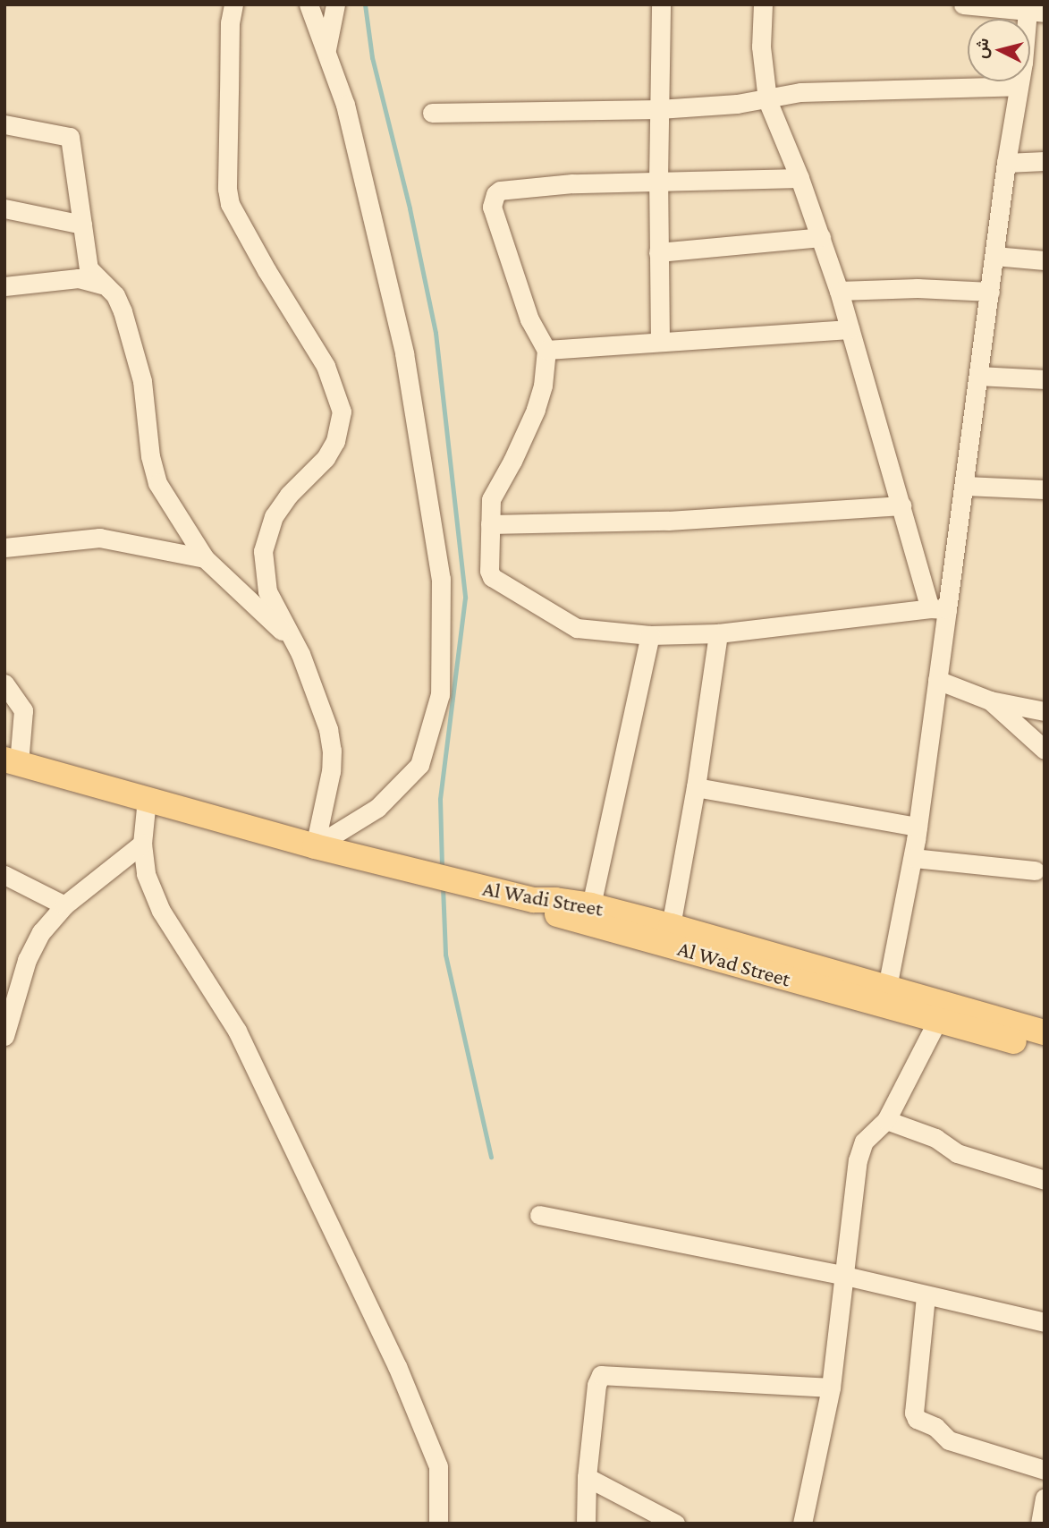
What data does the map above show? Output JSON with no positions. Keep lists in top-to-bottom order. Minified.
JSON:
{"streets":{"main road":["Al Wadi Street","Al Wad Street"]},"crossings":[["Al Wadi Street","Al Wad Street"]],"north":"left"}
